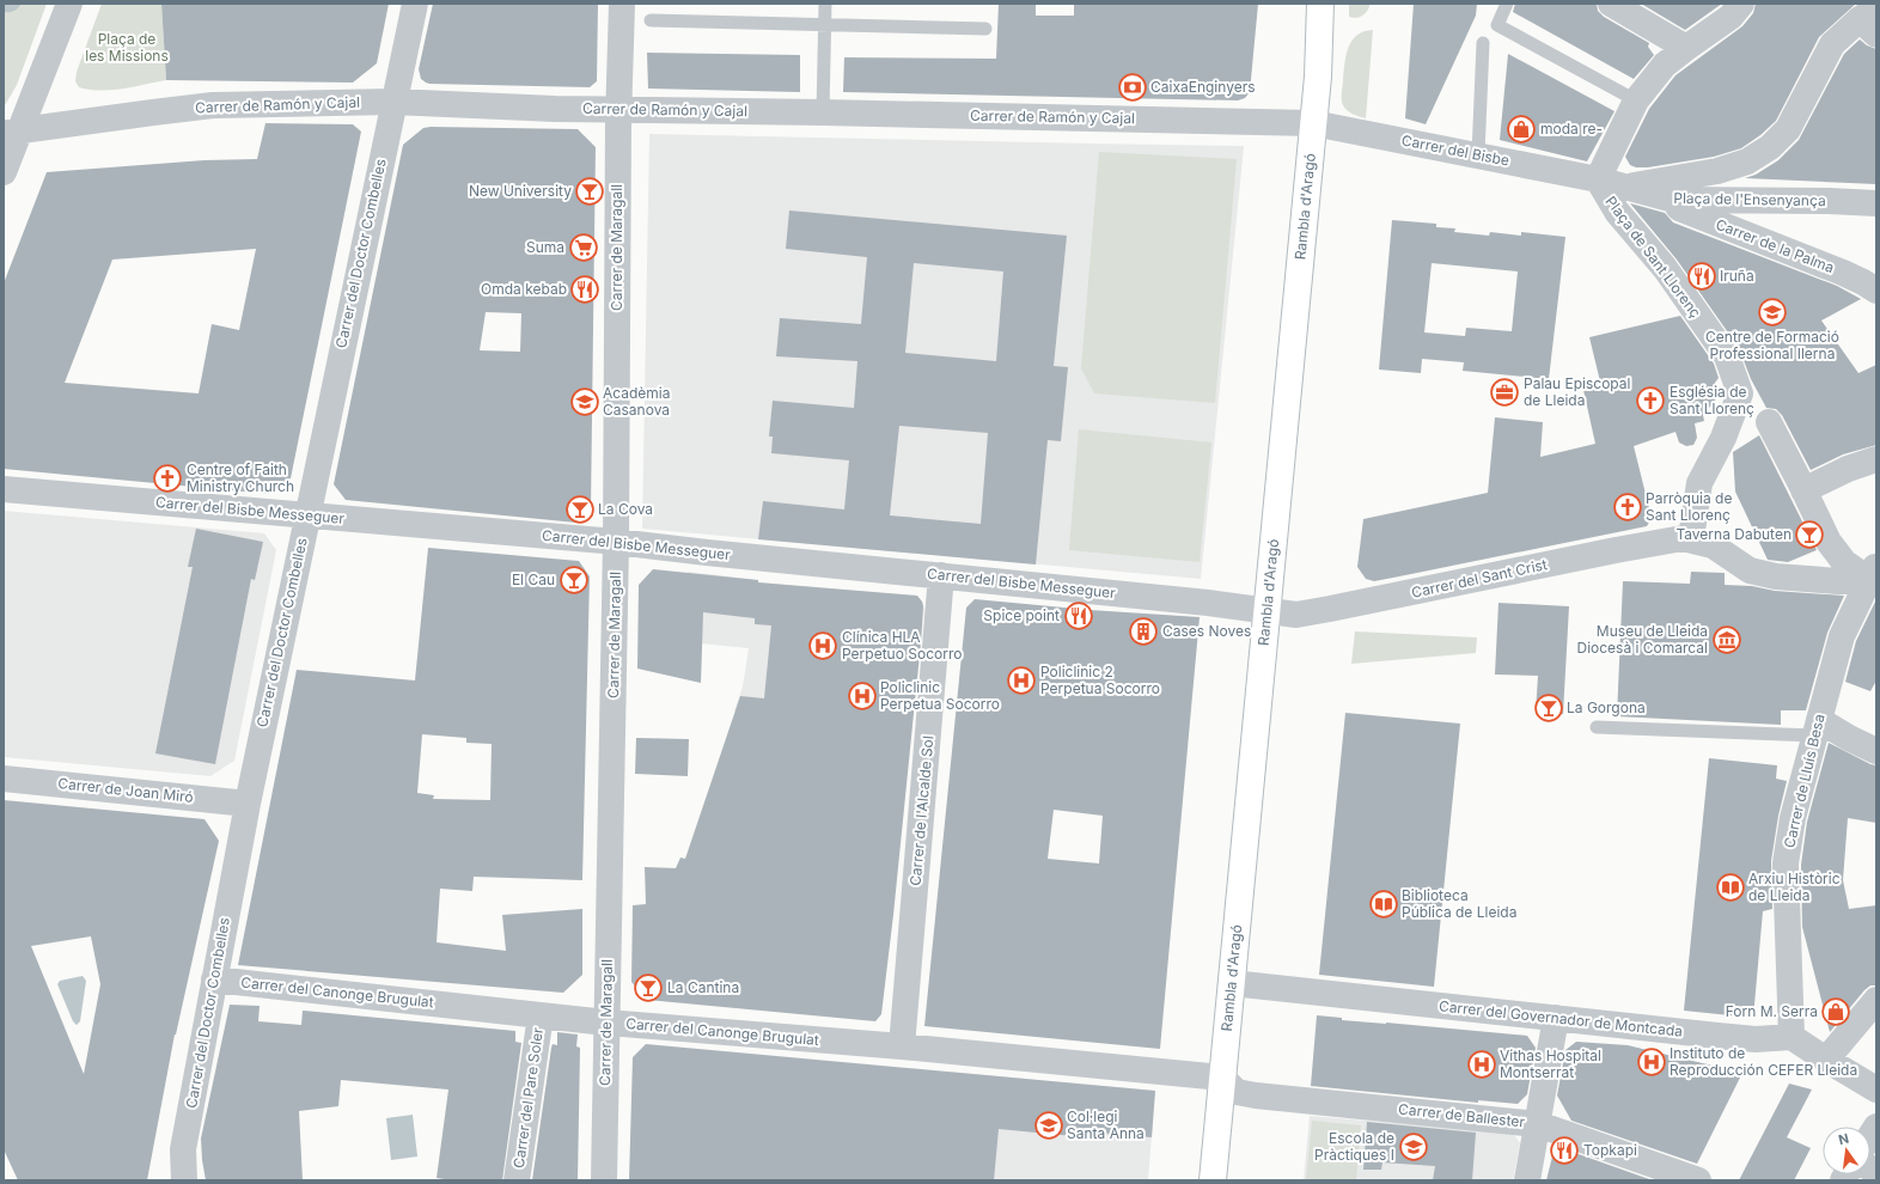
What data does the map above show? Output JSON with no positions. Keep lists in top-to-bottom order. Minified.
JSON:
{"streets":{"main road":["Rambla d'Aragó"],"street":["Carrer de Ramón y Cajal","Carrer del Bisbe","Plaça de l'Ensenyança","Carrer de la Palma","Carrer de Maragall","Carrer del Doctor Combelles","Plaça de Sant Llorenç","Carrer del Bisbe Messeguer","Carrer del Sant Crist","Carrer de Lluís Besa","Carrer de Joan Miró","Carrer de l'Alcalde Sol","Carrer del Canonge Brugulat","Carrer del Governador de Montcada","Carrer del Pare Soler","Carrer de Ballester"]},"crossings":[["Carrer de Ramón y Cajal","Carrer del Bisbe"],["Carrer de Ramón y Cajal","Rambla d'Aragó"],["Carrer de Ramón y Cajal","Carrer de Maragall"],["Carrer de Ramón y Cajal","Carrer del Doctor Combelles"],["Carrer del Bisbe","Plaça de l'Ensenyança"],["Carrer del Bisbe","Rambla d'Aragó"],["Carrer del Bisbe","Plaça de Sant Llorenç"],["Plaça de l'Ensenyança","Carrer de la Palma"],["Plaça de l'Ensenyança","Plaça de Sant Llorenç"],["Rambla d'Aragó","Carrer del Bisbe Messeguer"],["Rambla d'Aragó","Carrer del Sant Crist"],["Rambla d'Aragó","Carrer del Canonge Brugulat"],["Rambla d'Aragó","Carrer del Governador de Montcada"],["Rambla d'Aragó","Carrer de Ballester"],["Carrer de Maragall","Carrer del Bisbe Messeguer"],["Carrer de Maragall","Carrer del Canonge Brugulat"],["Carrer del Doctor Combelles","Carrer del Bisbe Messeguer"],["Carrer del Doctor Combelles","Carrer de Joan Miró"],["Carrer del Doctor Combelles","Carrer del Canonge Brugulat"],["Plaça de Sant Llorenç","Carrer del Sant Crist"],["Carrer del Bisbe Messeguer","Carrer del Sant Crist"],["Carrer del Bisbe Messeguer","Carrer de l'Alcalde Sol"],["Carrer de Lluís Besa","Carrer del Governador de Montcada"],["Carrer de l'Alcalde Sol","Carrer del Canonge Brugulat"],["Carrer del Canonge Brugulat","Carrer del Pare Soler"],["Carrer del Canonge Brugulat","Carrer de Ballester"]],"parks":["Plaça de les Missions"],"places":{"bank":["CaixaEnginyers"],"shop":["moda re-","Forn M. Serra"],"bar":["New University","La Cova","Taverna Dabuten","El Cau","La Gorgona","La Cantina"],"supermarket":["Suma"],"restaurant":["Iruña","Omda kebab","Spice point","Topkapi"],"school or university":["Centre de Formació Professional Ilerna","Acadèmia Casanova","Col·legi Santa Anna","Escola de Pràctiques I"],"office":["Palau Episcopal de Lleida"],"church":["Església de Sant Llorenç","Centre of Faith Ministry Church","Parròquia de Sant Llorenç"],"building":["Cases Noves"],"museum":["Museu de Lleida Diocesà i Comarcal"],"hospital":["Clínica HLA Perpetuo Socorro","Policlinic 2 Perpetua Socorro","Policlinic Perpetua Socorro","Instituto de Reproducción CEFER Lleida","Vithas Hospital Montserrat"],"library":["Arxiu Històric de Lleida","Biblioteca Pública de Lleida"]},"north":"top"}
